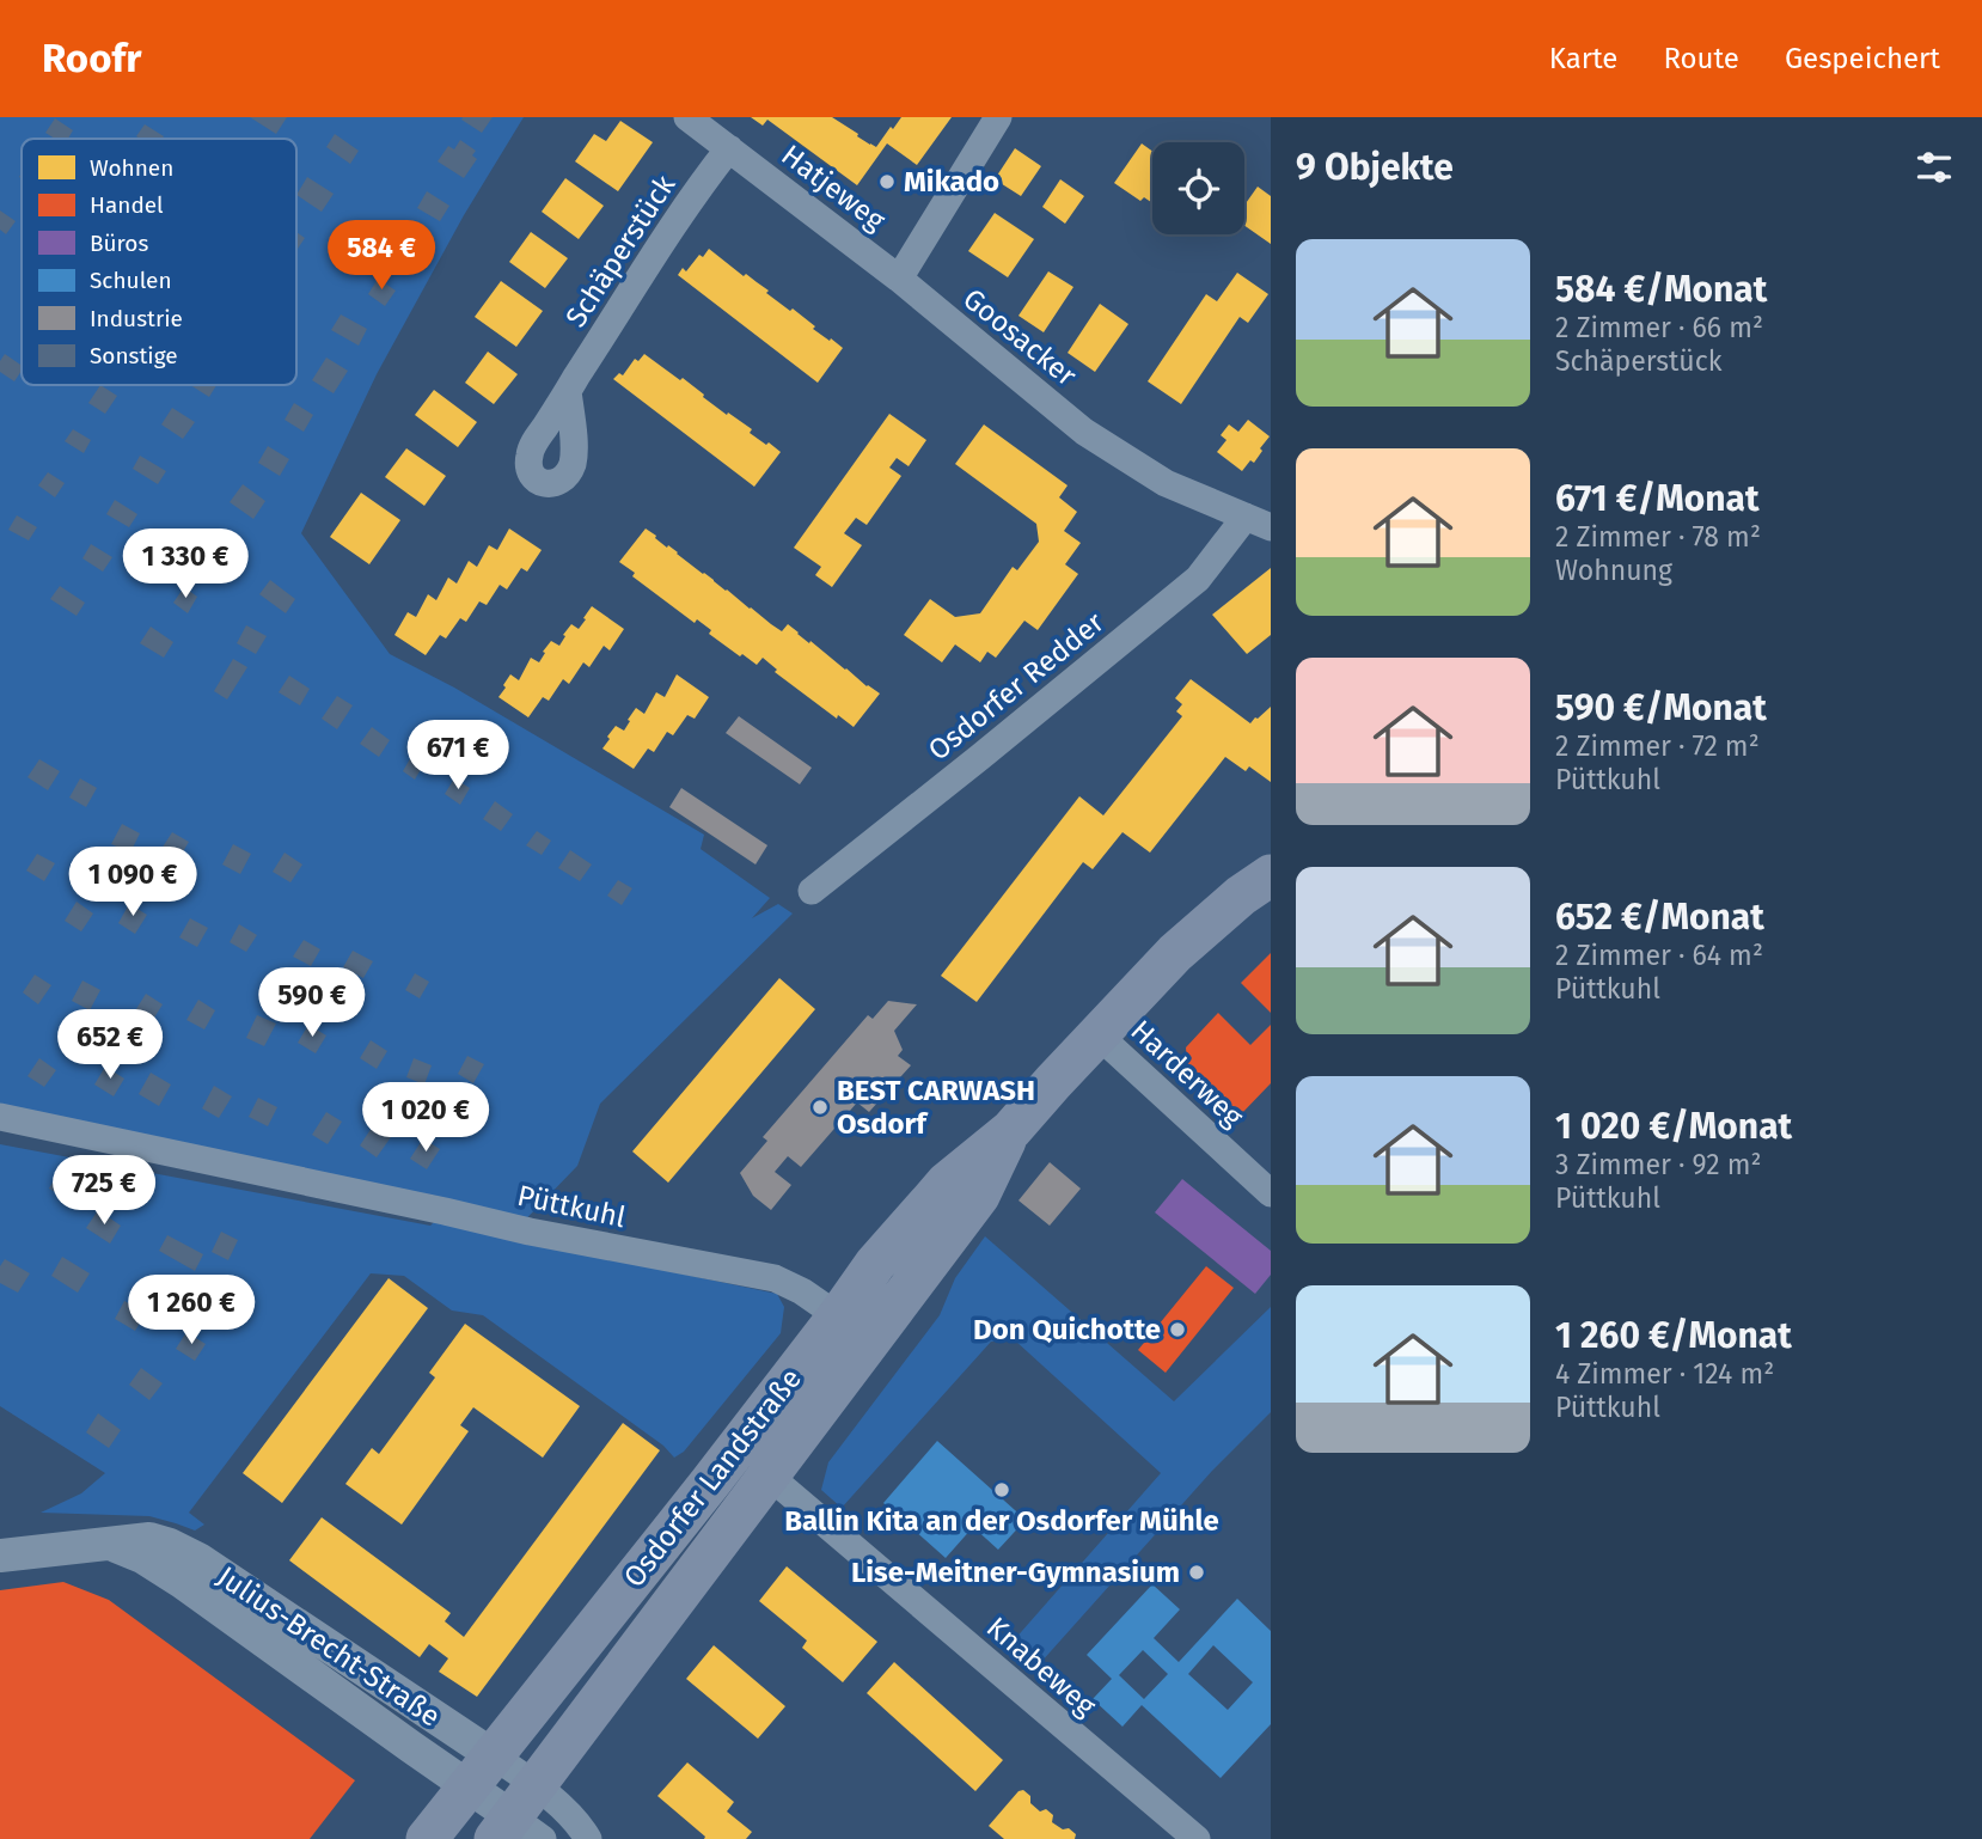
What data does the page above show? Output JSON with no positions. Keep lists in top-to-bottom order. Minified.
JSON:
{"streets":{"main road":["Osdorfer Landstraße"],"street":["Hatjeweg","Schäperstück","Goosacker","Osdorfer Redder","Harderweg","Püttkuhl","Julius-Brecht-Straße","Knabeweg"]},"crossings":[["Hatjeweg","Schäperstück"],["Hatjeweg","Goosacker"],["Goosacker","Osdorfer Redder"],["Harderweg","Osdorfer Landstraße"],["Püttkuhl","Osdorfer Landstraße"],["Osdorfer Landstraße","Julius-Brecht-Straße"],["Osdorfer Landstraße","Knabeweg"]],"places":["Mikado","BEST CARWASH Osdorf","Don Quichotte","Ballin Kita an der Osdorfer Mühle","Lise-Meitner-Gymnasium"],"legend":["Wohnen","Handel","Büros","Schulen","Industrie","Sonstige"],"page":{"header":"Roofr","nav":["Karte","Route","Gespeichert"],"heading":"9 Objekte","list":[{"name":"584 €/Monat","note":"2 Zimmer · 66 m² · Schäperstück"},{"name":"671 €/Monat","note":"2 Zimmer · 78 m² · Wohnung"},{"name":"590 €/Monat","note":"2 Zimmer · 72 m² · Püttkuhl"},{"name":"652 €/Monat","note":"2 Zimmer · 64 m² · Püttkuhl"},{"name":"1 020 €/Monat","note":"3 Zimmer · 92 m² · Püttkuhl"},{"name":"1 260 €/Monat","note":"4 Zimmer · 124 m² · Püttkuhl"}],"price":["584 €","1 330 €","671 €","1 090 €","590 €","652 €","1 020 €","725 €","1 260 €"]}}
